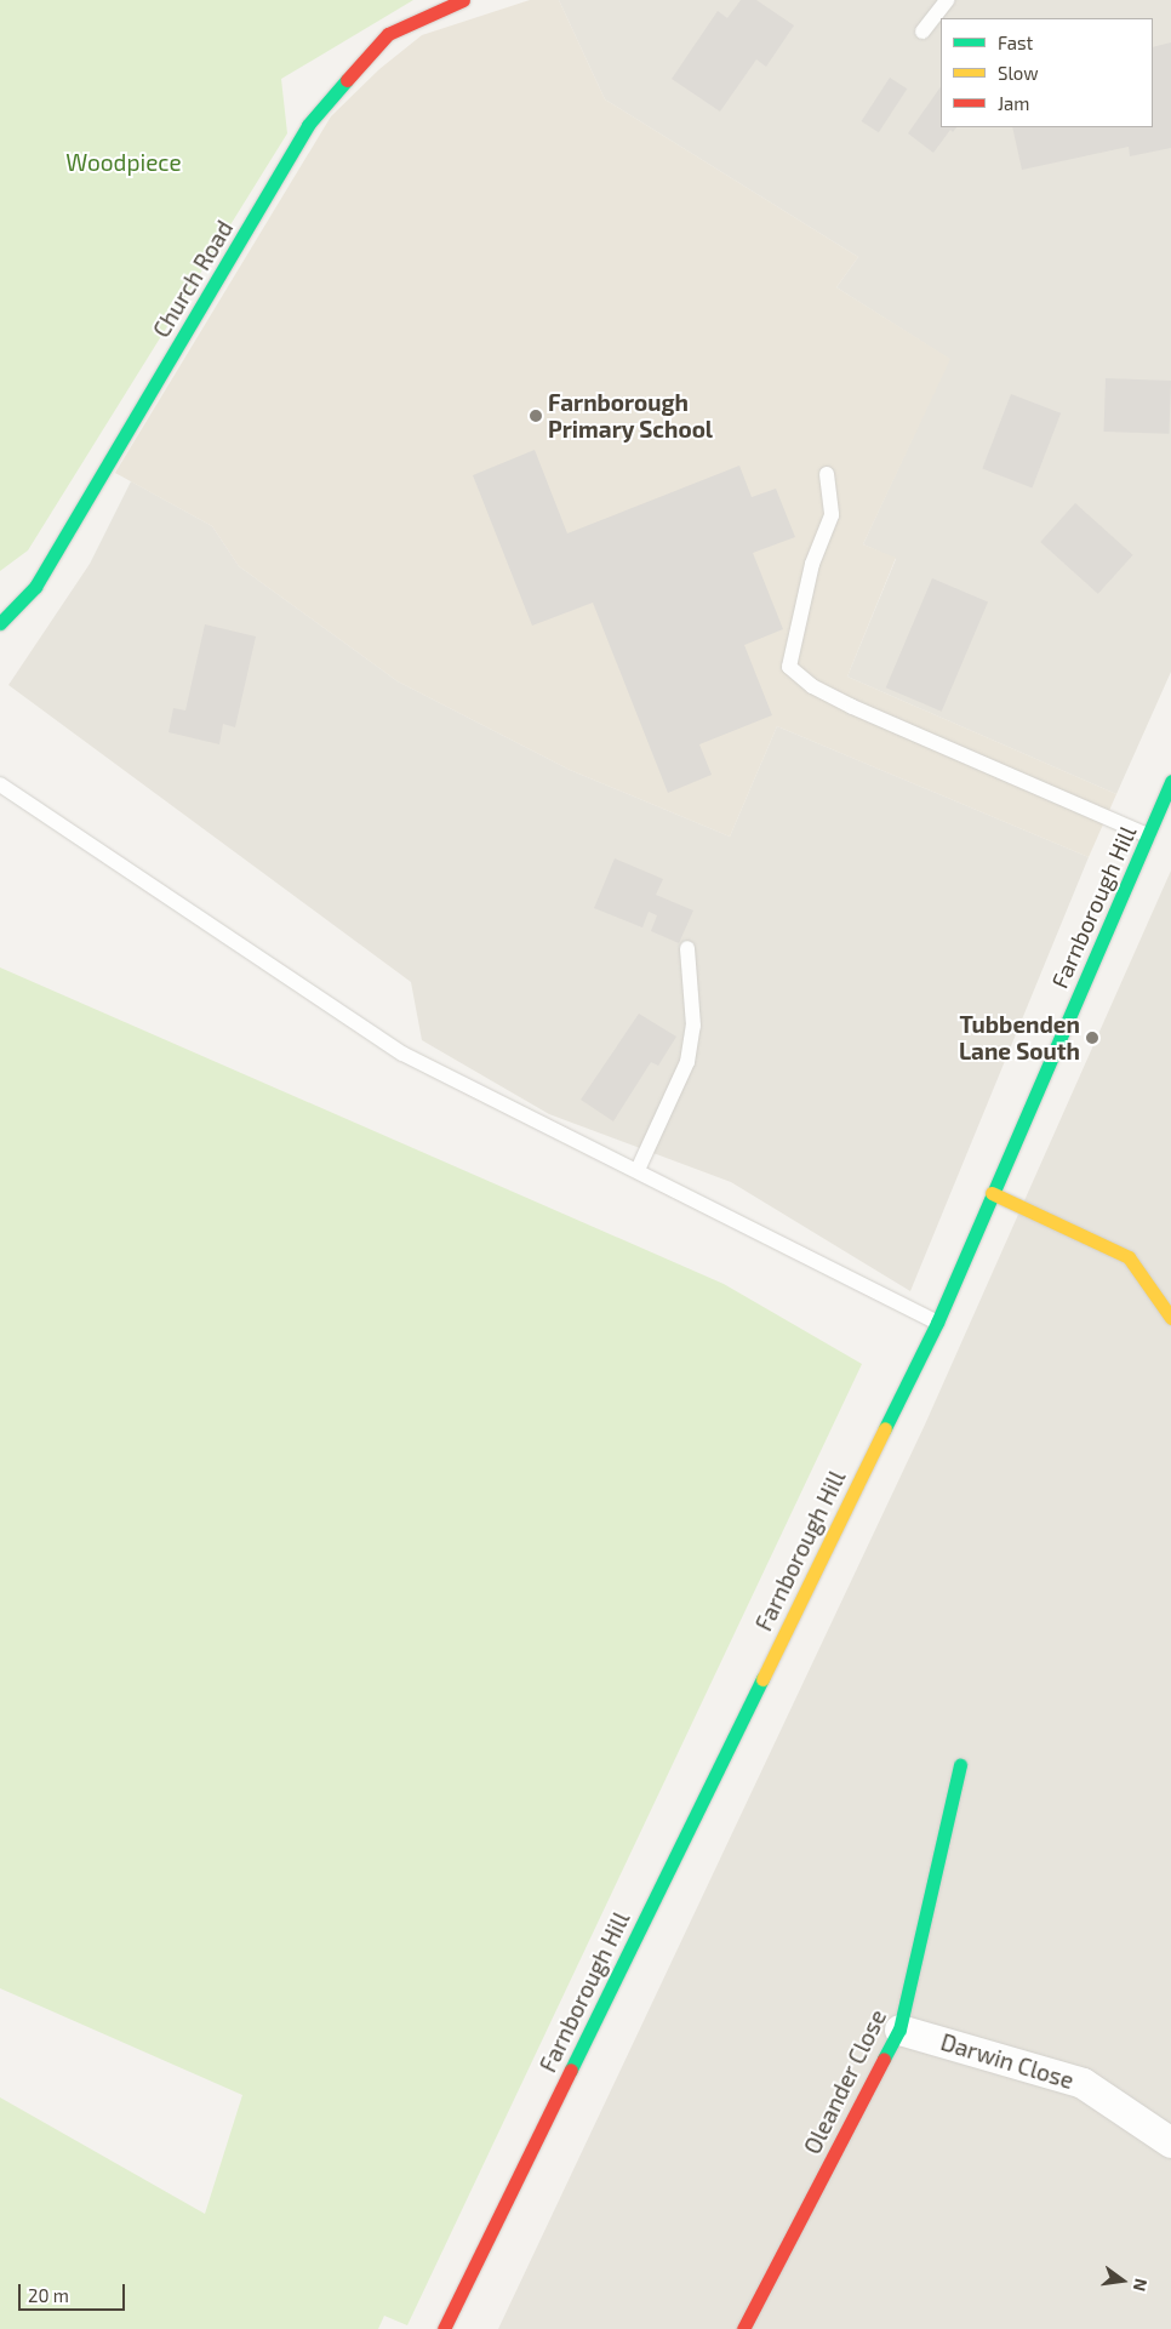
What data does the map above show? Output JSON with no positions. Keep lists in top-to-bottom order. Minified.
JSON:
{"streets":{"main road":["Church Road","Farnborough Hill","Oleander Close"],"street":["Darwin Close"]},"crossings":[["Darwin Close","Oleander Close"]],"parks":["Woodpiece"],"places":["Farnborough Primary School","Tubbenden Lane South"],"legend":["Fast","Slow","Jam"],"scale_bar":"20 m","north":"right"}
